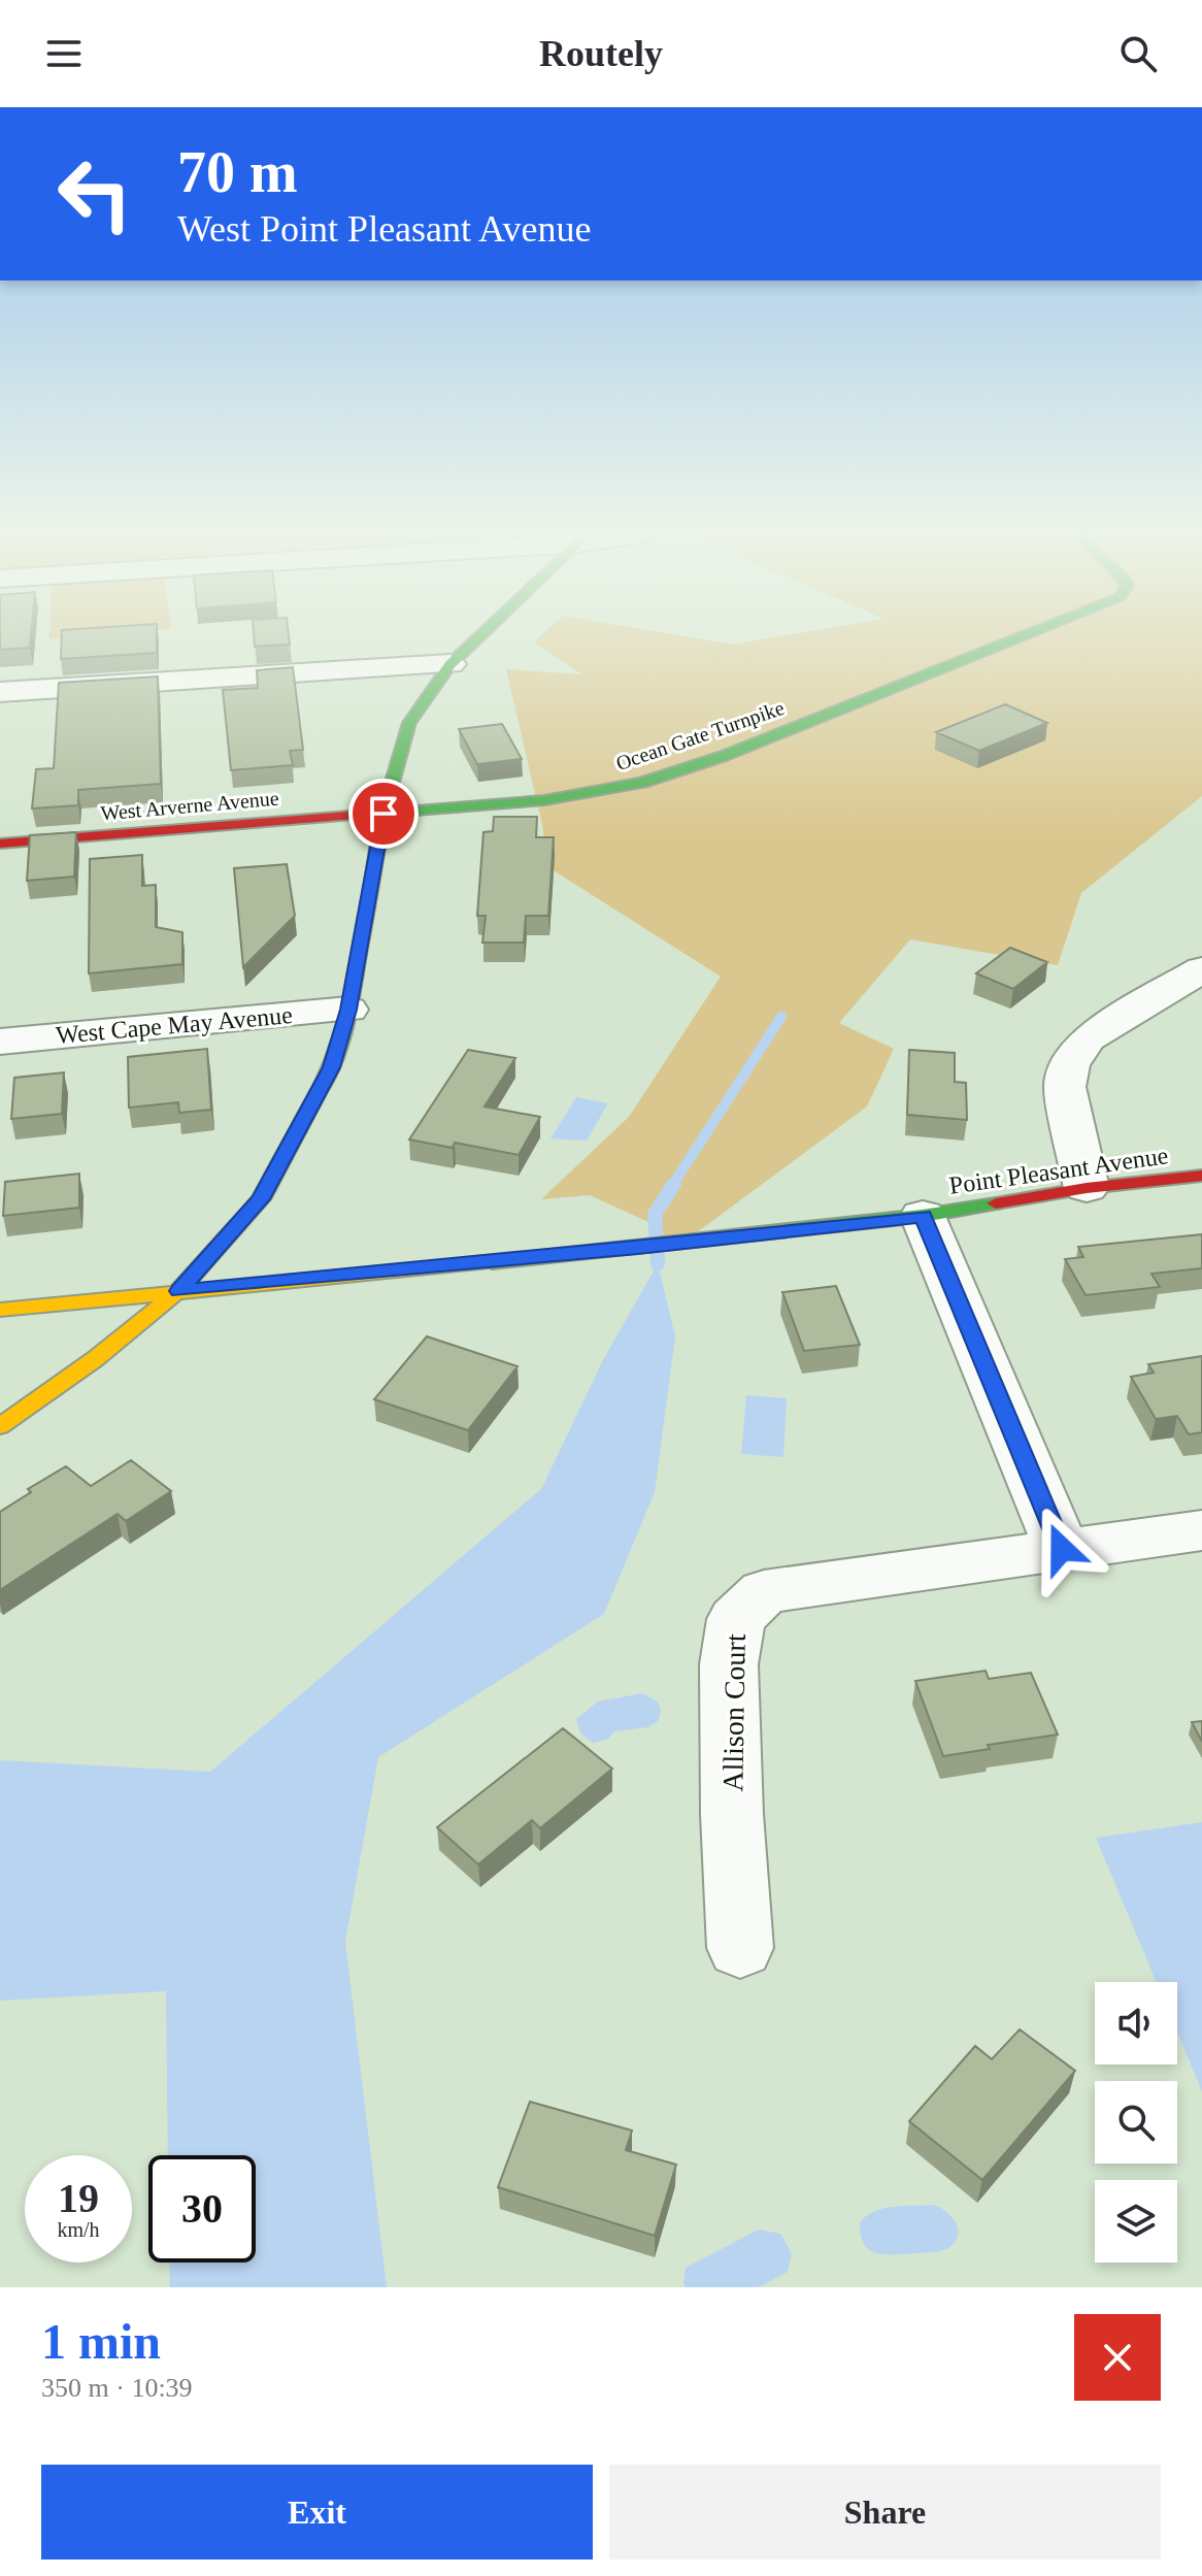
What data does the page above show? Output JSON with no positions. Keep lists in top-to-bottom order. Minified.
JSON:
{"streets":{"street":["Ocean Gate Turnpike","West Arverne Avenue","West Cape May Avenue","Point Pleasant Avenue","Allison Court"]},"crossings":[["Ocean Gate Turnpike","West Arverne Avenue"]],"page":{"header":"Routely","turn":["70 m","West Point Pleasant Avenue"],"speed":"19 km/h","limit":"30","heading":["1 min","350 m · 10:39"],"buttons":["Exit","Share"]}}
